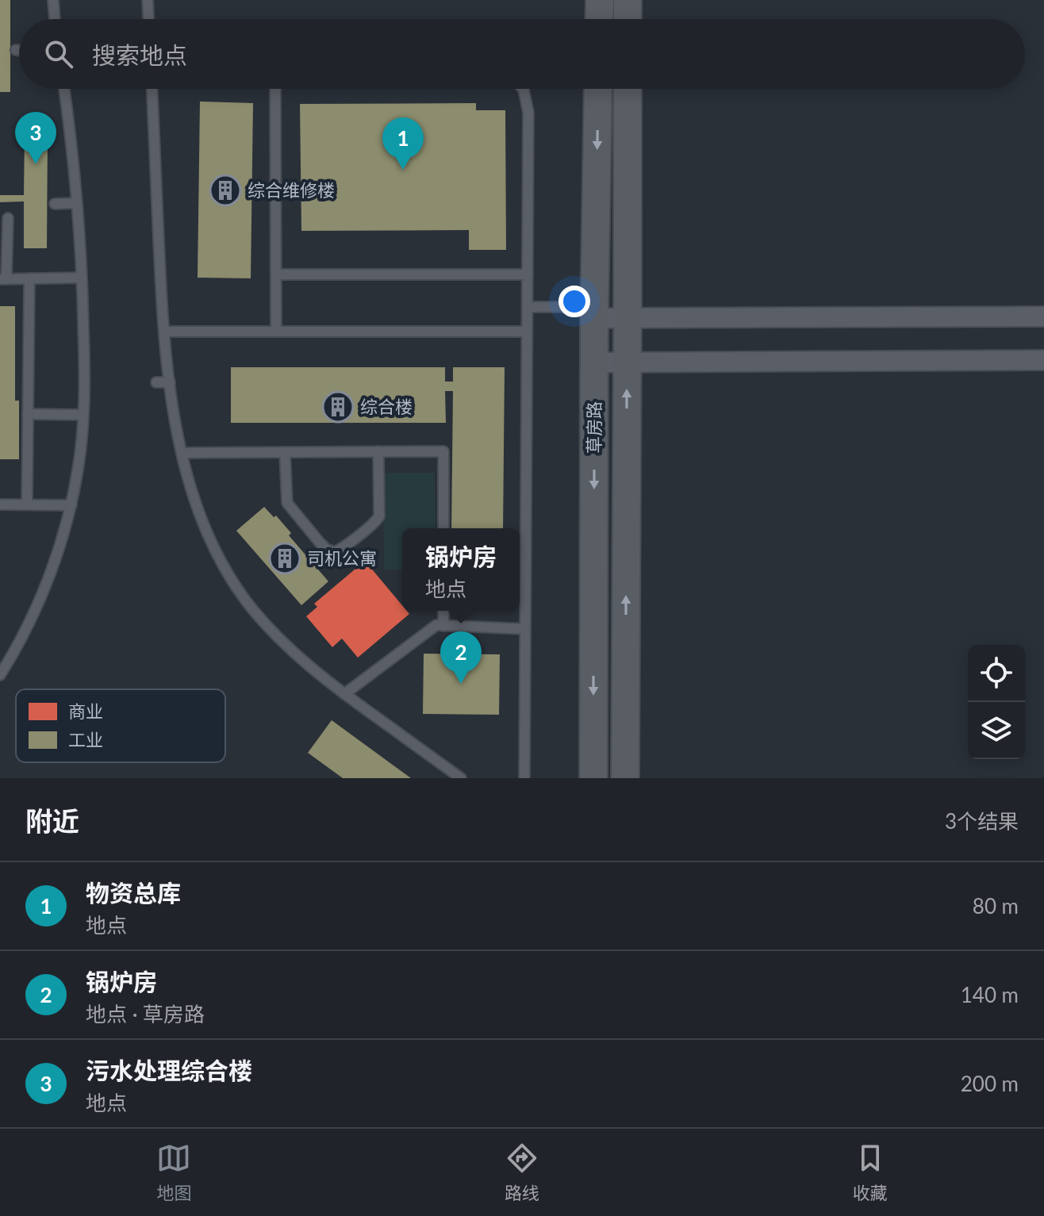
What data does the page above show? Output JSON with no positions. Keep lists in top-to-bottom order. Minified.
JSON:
{"streets":{"main road":["草房路"]},"places":{"building":["综合维修楼","综合楼","司机公寓"]},"legend":["商业","工业"],"page":{"search":"搜索地点","pins":["3","1","2"],"popup":["锅炉房","地点"],"heading":["附近","3个结果"],"list":[{"mark":"1","name":"物资总库","note":"地点","value":"80 m"},{"mark":"2","name":"锅炉房","note":"地点 · 草房路","value":"140 m"},{"mark":"3","name":"污水处理综合楼","note":"地点","value":"200 m"}],"nav":["地图","路线","收藏"]}}
